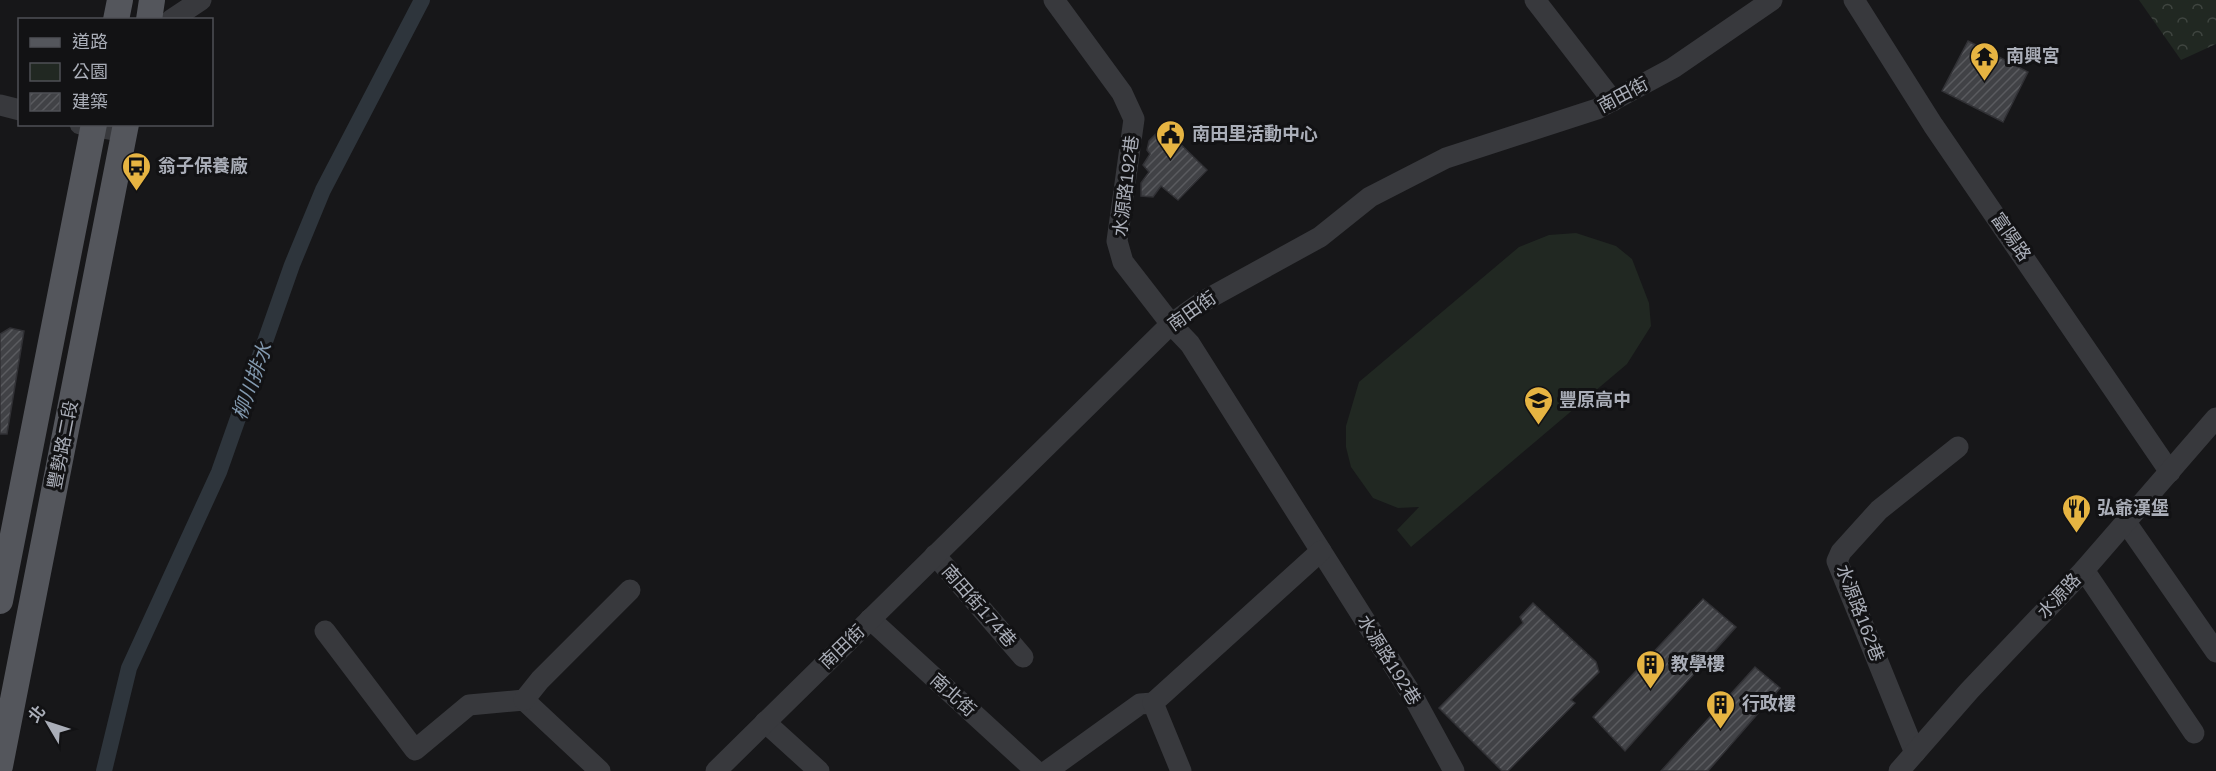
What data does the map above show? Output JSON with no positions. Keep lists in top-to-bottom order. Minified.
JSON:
{"streets":{"main road":["豐勢路二段"],"street":["南田街","水源路192巷","富陽路","水源路","南田街174巷","水源路162巷","南北街"]},"crossings":[["南田街","水源路192巷"],["南田街","南田街174巷"],["南田街","南北街"],["富陽路","水源路"],["水源路","水源路162巷"]],"water":["柳川排水"],"places":{"temple":["南興宮"],"public building":["南田里活動中心"],"bus stop":["翁子保養廠"],"school or university":["豐原高中"],"restaurant":["弘爺漢堡"],"building":["教學樓","行政樓"]},"legend":["道路","公園","建築"],"north":"top left"}
